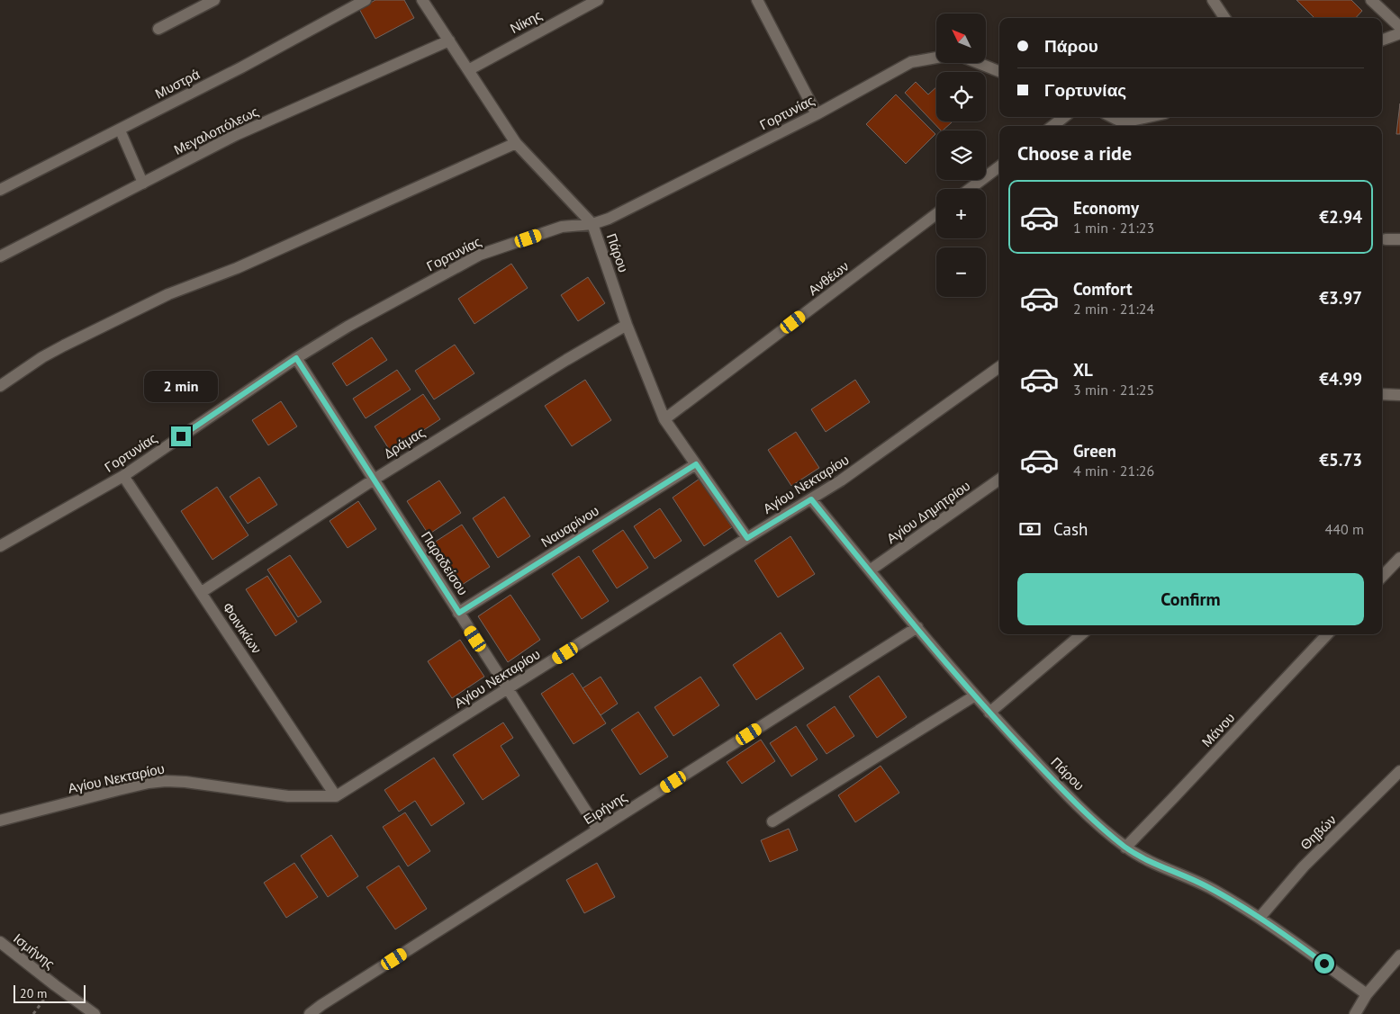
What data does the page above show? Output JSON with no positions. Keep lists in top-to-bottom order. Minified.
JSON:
{"streets":{"street":["Νίκης","Μυστρά","Γορτυνίας","Μεγαλοπόλεως","Πάρου","Ανθέων","Δράμας","Αγίου Νεκταρίου","Αγίου Δημητρίου","Ναυαρίνου","Παραδείσου","Φοινικίων","Μάνου","Ειρήνης","Θηβών","Ισμήνης"]},"crossings":[["Νίκης","Πάρου"],["Γορτυνίας","Πάρου"],["Γορτυνίας","Παραδείσου"],["Γορτυνίας","Φοινικίων"],["Μεγαλοπόλεως","Πάρου"],["Πάρου","Ανθέων"],["Πάρου","Δράμας"],["Πάρου","Αγίου Νεκταρίου"],["Πάρου","Αγίου Δημητρίου"],["Πάρου","Ναυαρίνου"],["Πάρου","Μάνου"],["Πάρου","Ειρήνης"],["Πάρου","Θηβών"],["Δράμας","Παραδείσου"],["Δράμας","Φοινικίων"],["Αγίου Νεκταρίου","Παραδείσου"],["Αγίου Νεκταρίου","Φοινικίων"],["Ναυαρίνου","Παραδείσου"],["Παραδείσου","Ειρήνης"]],"scale_bar":"20 m","north":"top left","page":{"map_buttons":["+","−"],"banner":["Πάρου","Γορτυνίας"],"heading":"Choose a ride","list":[{"name":"Economy","note":"1 min · 21:23","value":"€2.94"},{"name":"Comfort","note":"2 min · 21:24","value":"€3.97"},{"name":"XL","note":"3 min · 21:25","value":"€4.99"},{"name":"Green","note":"4 min · 21:26","value":"€5.73"}],"bubble":"2 min","pay":["Cash","440 m"],"buttons":"Confirm","scale":"20 m"}}
